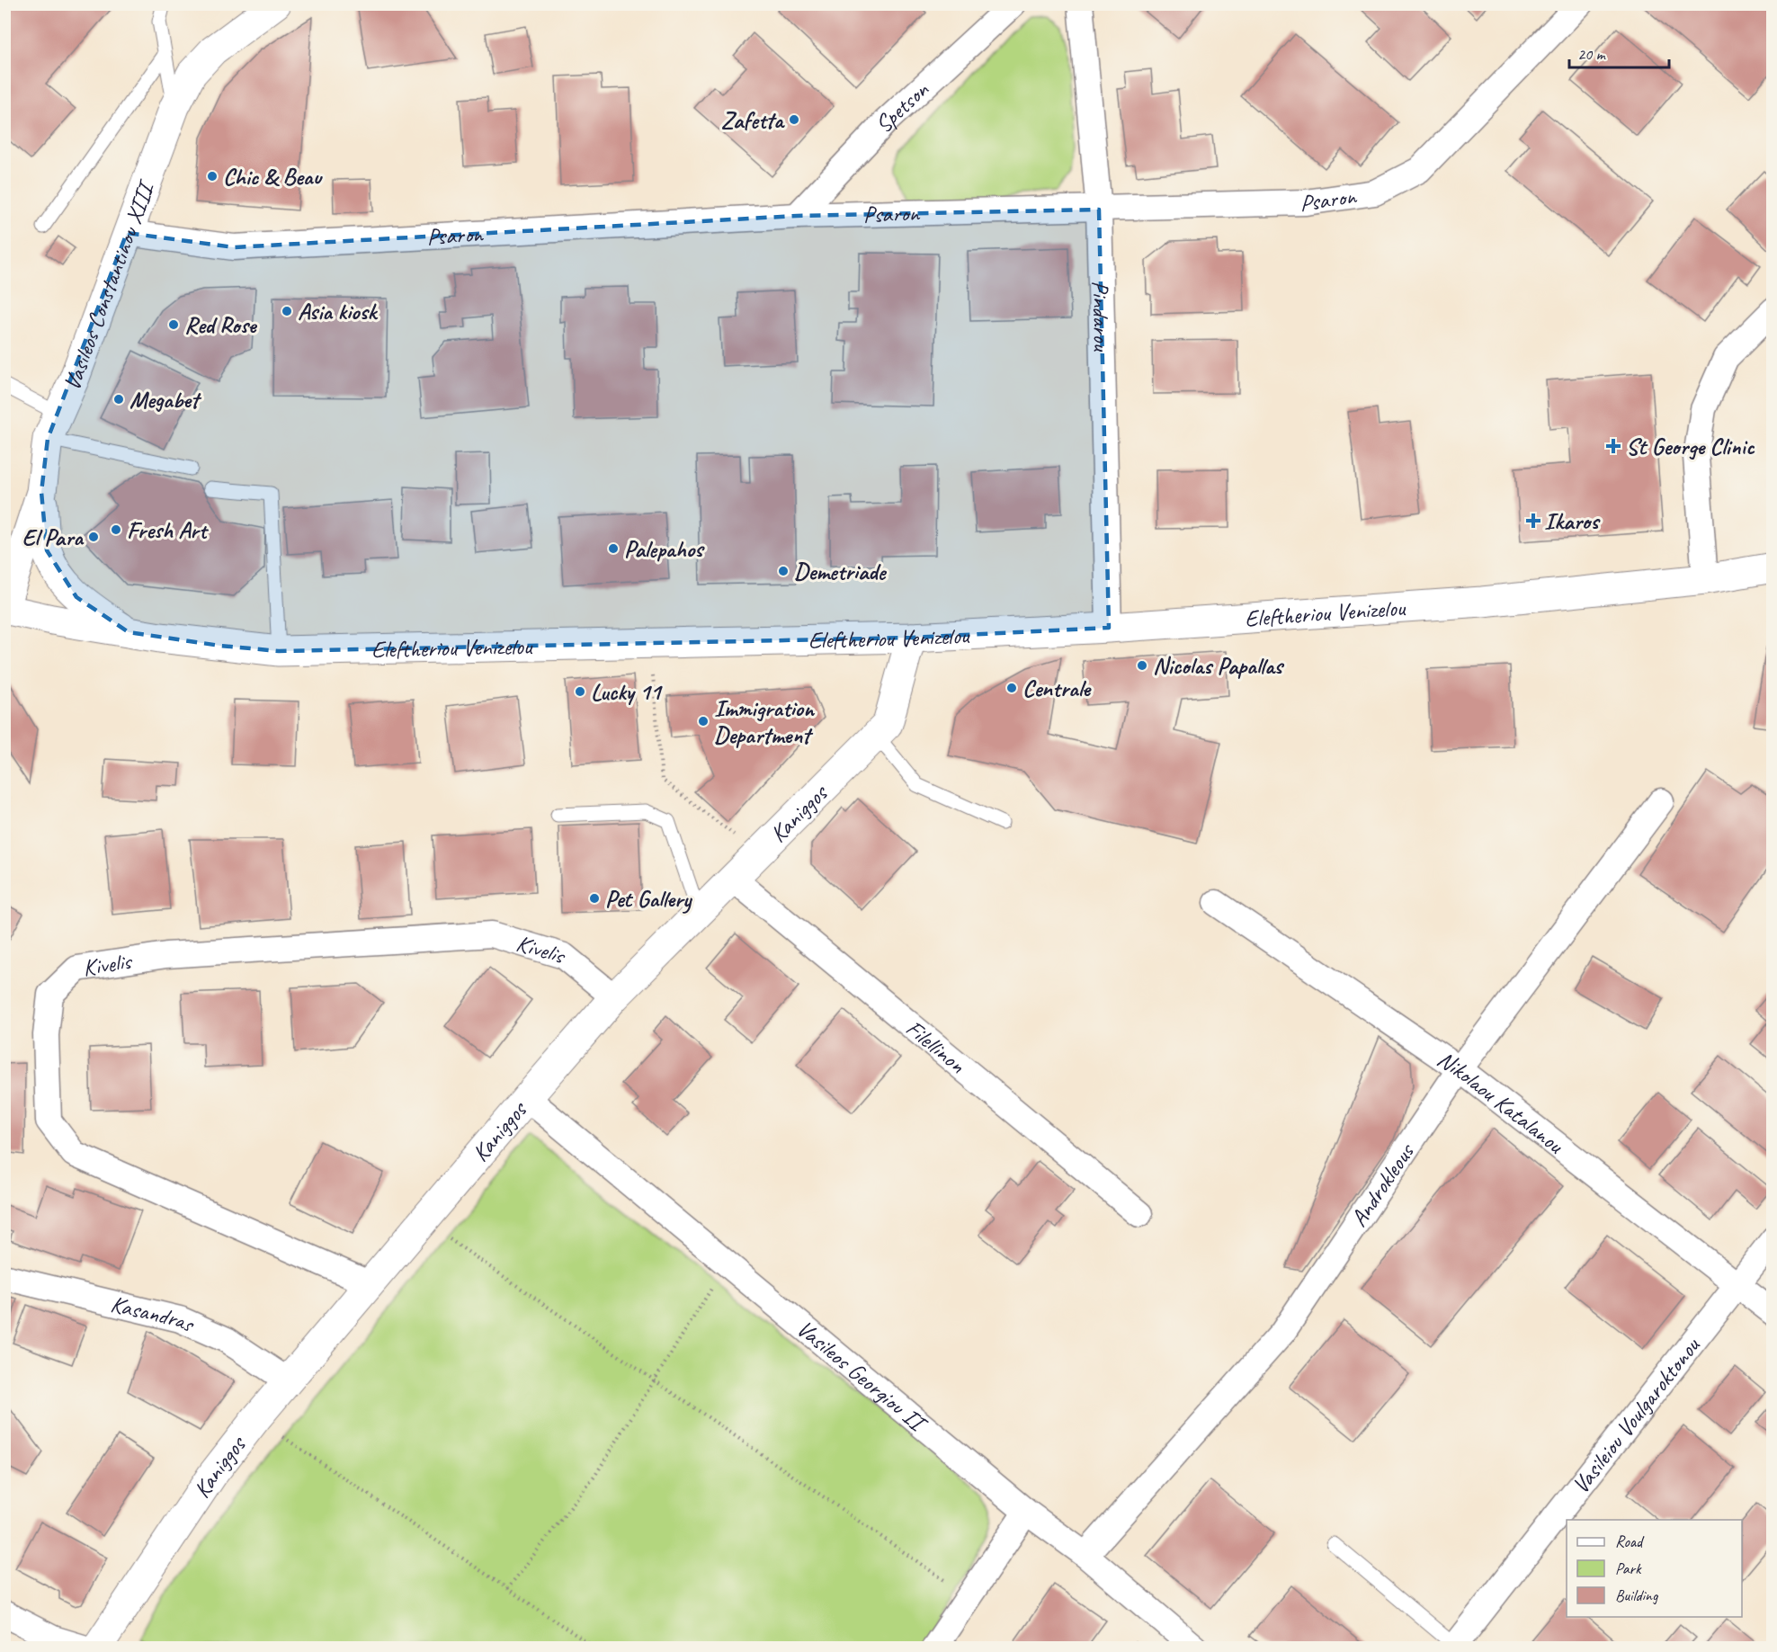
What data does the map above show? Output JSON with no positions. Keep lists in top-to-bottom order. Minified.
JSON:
{"streets":{"street":["Spetson","Psaron","Vasileos Constantinou XIII","Pindarou","Eleftheriou Venizelou","Kaniggos","Kivelis","Filellinon","Nikolaou Katalanou","Androkleous","Kasandras","Vasileos Georgiou II","Vasileiou Voulgaroktonou"]},"crossings":[["Spetson","Psaron"],["Psaron","Vasileos Constantinou XIII"],["Psaron","Pindarou"],["Vasileos Constantinou XIII","Eleftheriou Venizelou"],["Pindarou","Eleftheriou Venizelou"],["Eleftheriou Venizelou","Kaniggos"],["Kaniggos","Kivelis"],["Kaniggos","Filellinon"],["Kaniggos","Kasandras"],["Kaniggos","Vasileos Georgiou II"],["Nikolaou Katalanou","Androkleous"],["Nikolaou Katalanou","Vasileiou Voulgaroktonou"],["Androkleous","Vasileos Georgiou II"]],"places":{"other":["Zafetta","Chic & Beau","Asia kiosk","Red Rose","Megabet","Fresh Art","El Para","Palepahos","Demetriade","Nicolas Papallas","Centrale","Lucky 11","Immigration Department","Pet Gallery"],"health":["St George Clinic","Ikaros"]},"legend":["Road","Park","Building"],"scale_bar":"20 m"}
